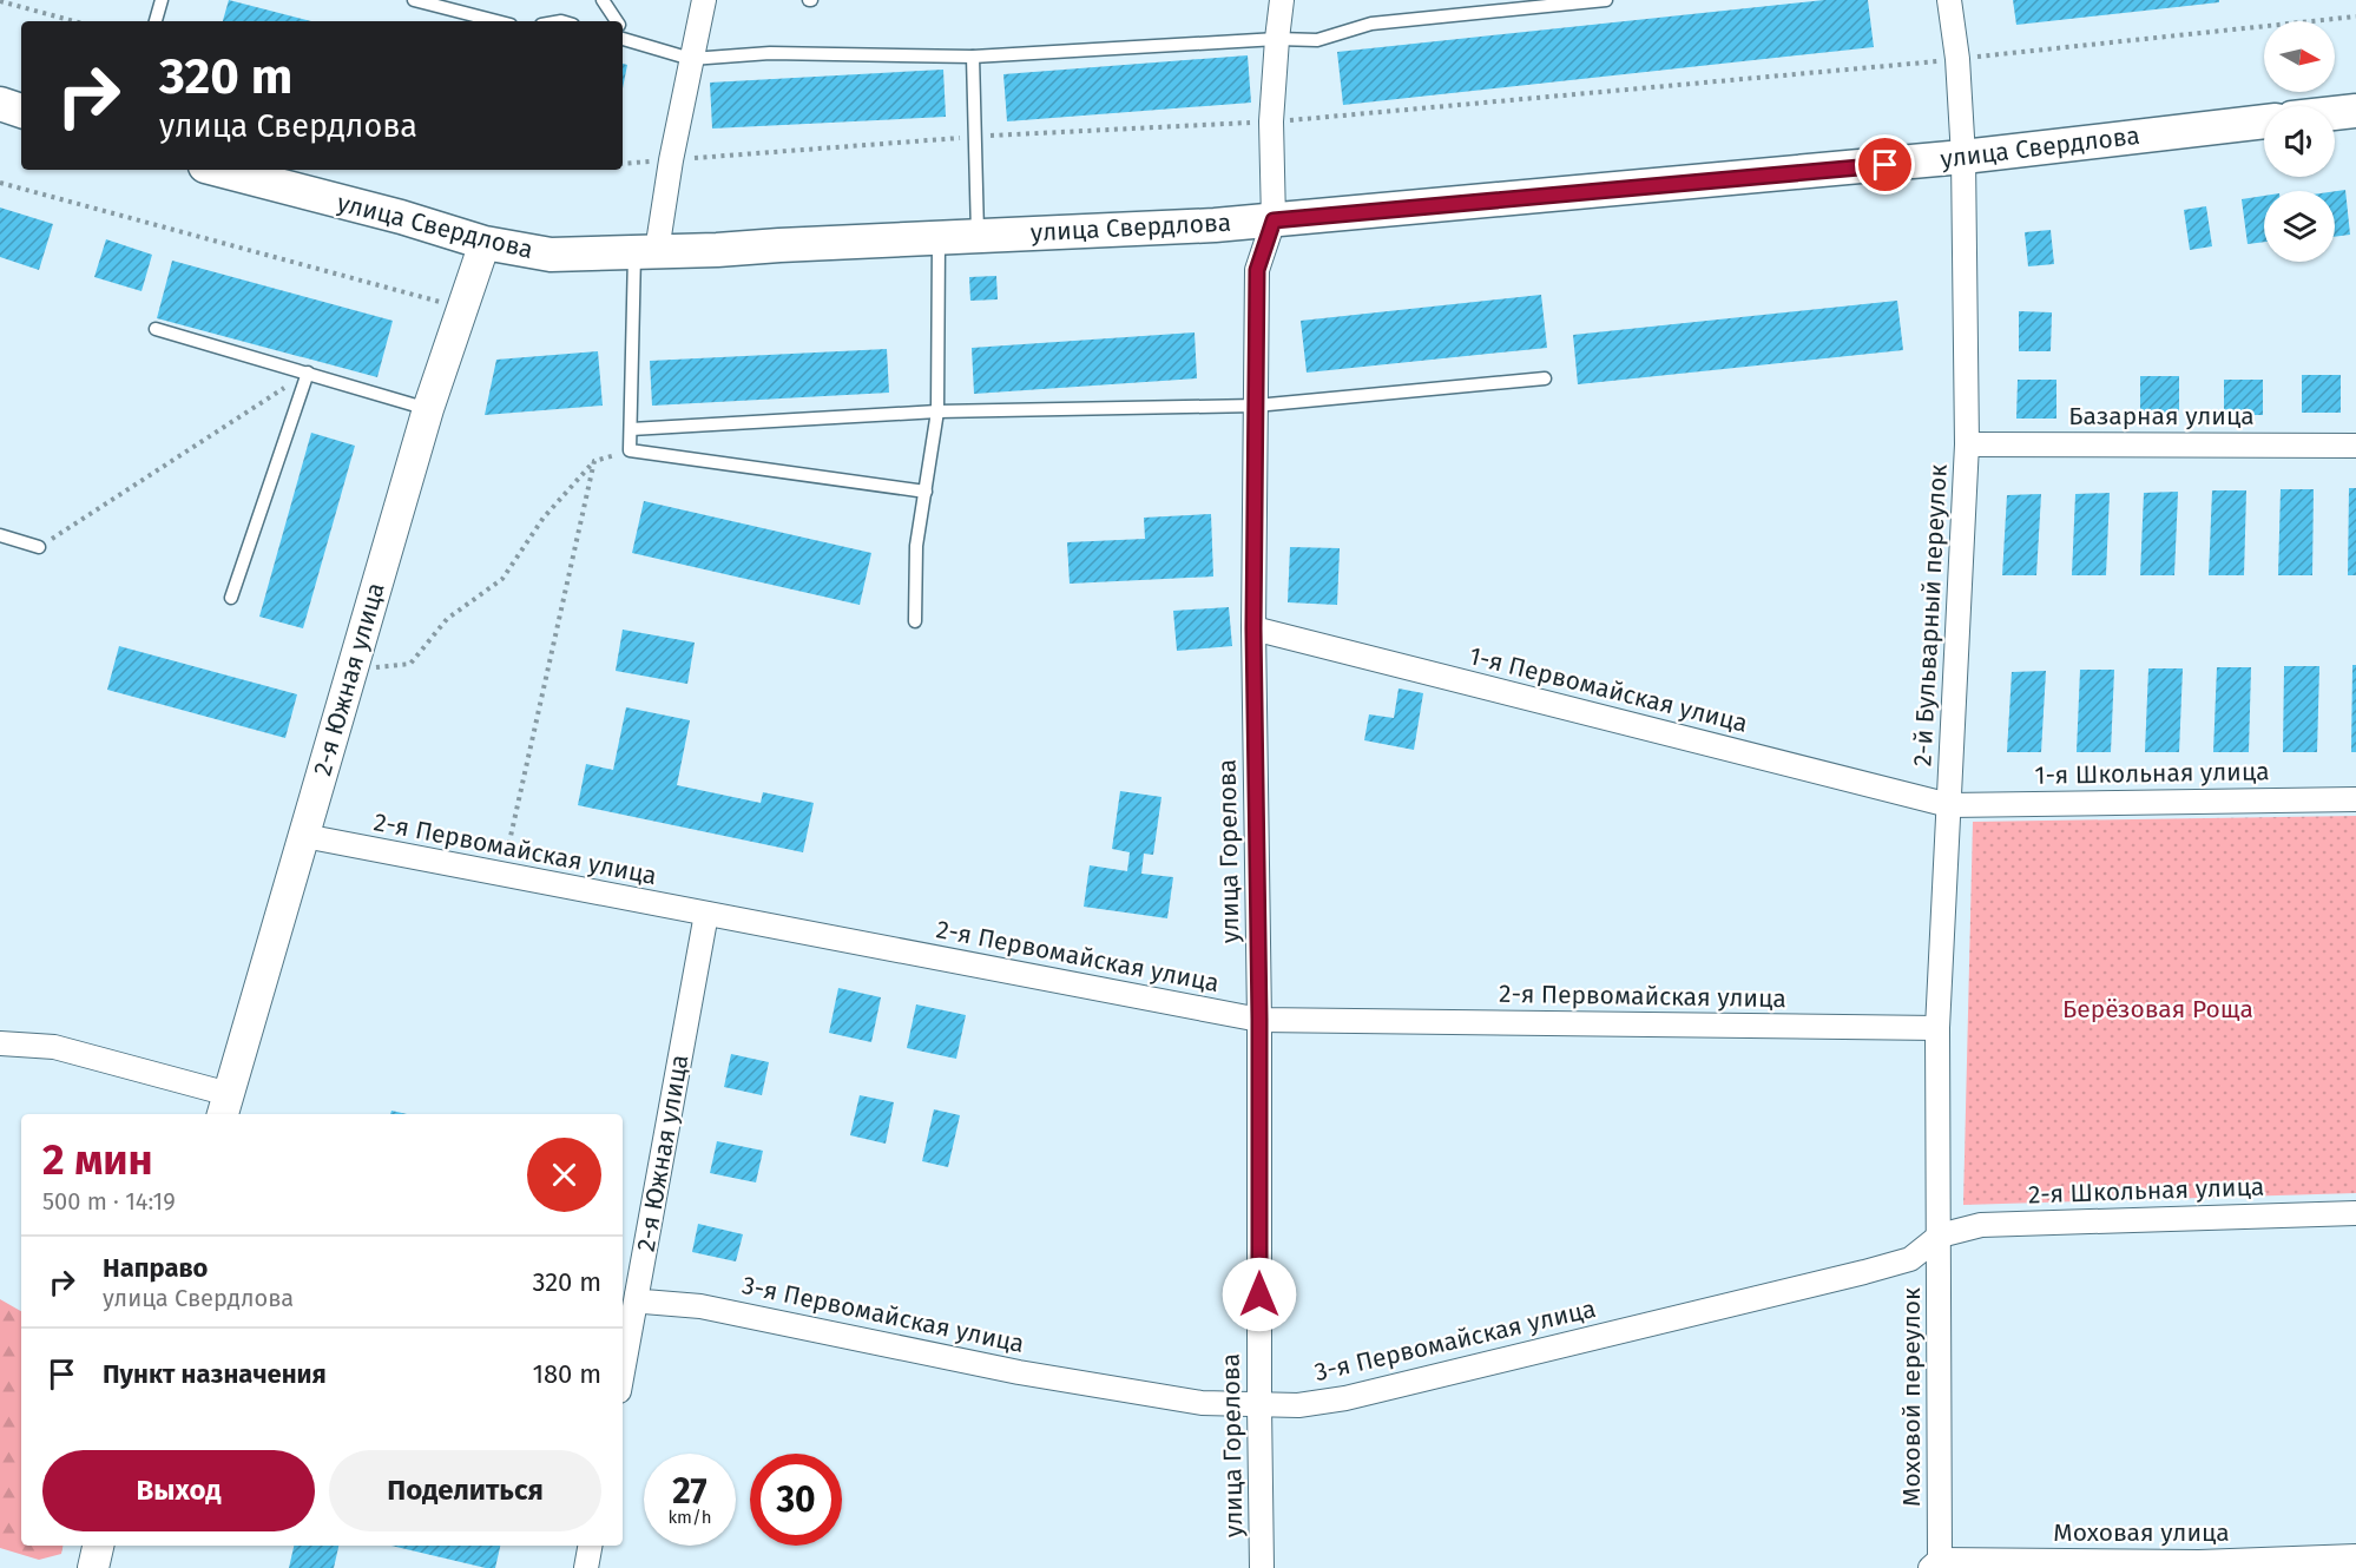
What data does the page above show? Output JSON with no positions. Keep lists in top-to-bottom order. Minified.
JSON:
{"streets":{"main road":["улица Свердлова"],"street":["Базарная улица","2-й Бульварный переулок","2-я Южная улица","1-я Первомайская улица","1-я Школьная улица","2-я Первомайская улица","улица Горелова","2-я Школьная улица","3-я Первомайская улица","Моховой переулок","Моховая улица"]},"crossings":[["улица Свердлова","2-й Бульварный переулок"],["улица Свердлова","2-я Южная улица"],["улица Свердлова","улица Горелова"],["Базарная улица","2-й Бульварный переулок"],["2-й Бульварный переулок","1-я Первомайская улица"],["2-й Бульварный переулок","1-я Школьная улица"],["2-й Бульварный переулок","2-я Первомайская улица"],["2-й Бульварный переулок","2-я Школьная улица"],["2-й Бульварный переулок","3-я Первомайская улица"],["2-й Бульварный переулок","Моховой переулок"],["2-я Южная улица","2-я Первомайская улица"],["2-я Южная улица","3-я Первомайская улица"],["1-я Первомайская улица","1-я Школьная улица"],["1-я Первомайская улица","улица Горелова"],["2-я Первомайская улица","улица Горелова"],["улица Горелова","3-я Первомайская улица"],["2-я Школьная улица","3-я Первомайская улица"],["2-я Школьная улица","Моховой переулок"],["3-я Первомайская улица","Моховой переулок"],["Моховой переулок","Моховая улица"]],"parks":["Берёзовая Роща"],"north":"right","page":{"turn":["320 m","улица Свердлова"],"heading":["2 мин","500 m · 14:19"],"list":[{"name":"Направо","note":"улица Свердлова","value":"320 m"},{"name":"Пункт назначения","value":"180 m"}],"buttons":["Выход","Поделиться"],"speed":"27 km/h","limit":"30"}}
